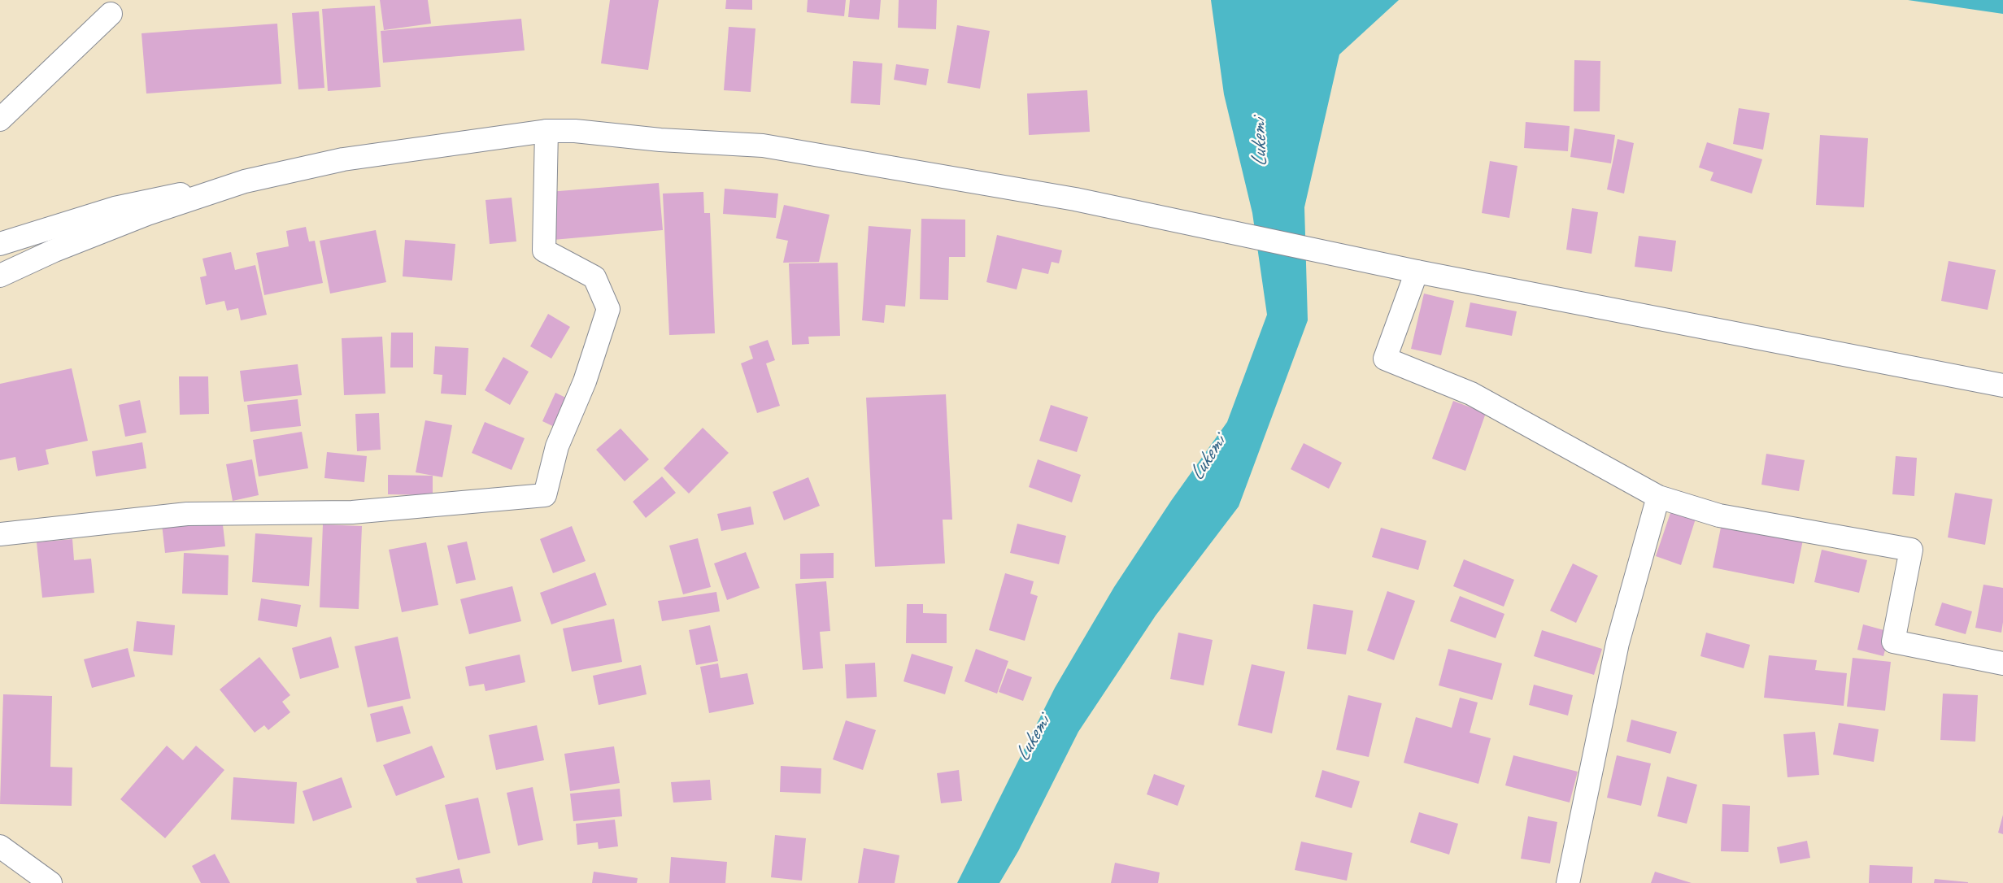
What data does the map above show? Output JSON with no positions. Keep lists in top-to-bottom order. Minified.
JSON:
{"water":["Lukemi"]}
